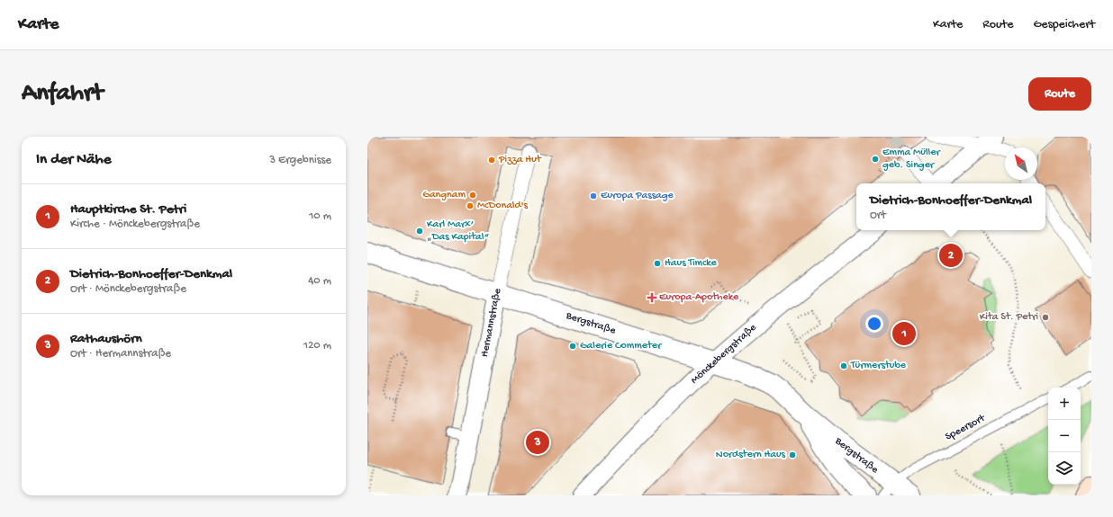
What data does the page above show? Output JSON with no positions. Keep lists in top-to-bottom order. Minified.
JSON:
{"streets":{"street":["Hermannstraße","Bergstraße","Mönckebergstraße"],"lane":["Speersort"]},"crossings":[["Hermannstraße","Bergstraße"],["Bergstraße","Mönckebergstraße"],["Bergstraße","Speersort"]],"places":{"other":["Emma Müller geb. Singer","Pizza Hut","Gangnam","Europa Passage","McDonald's","Karl Marx’ „Das Kapital“","Haus Timcke","Kita St. Petri","Galerie Commeter","Türmerstube","Nordstern Haus"],"health":["Europa-Apotheke"]},"north":"top left","page":{"header":"Karte","nav":["Karte","Route","Gespeichert"],"buttons":"Route","title":"Anfahrt","heading":["In der Nähe","3 Ergebnisse"],"list":[{"mark":"1","name":"Hauptkirche St. Petri","note":"Kirche · Mönckebergstraße","value":"10 m"},{"mark":"2","name":"Dietrich-Bonhoeffer-Denkmal","note":"Ort · Mönckebergstraße","value":"40 m"},{"mark":"3","name":"Rathaushörn","note":"Ort · Hermannstraße","value":"120 m"}],"popup":["Dietrich-Bonhoeffer-Denkmal","Ort"],"pins":["2","1","3"],"map_buttons":["+","−"]}}
